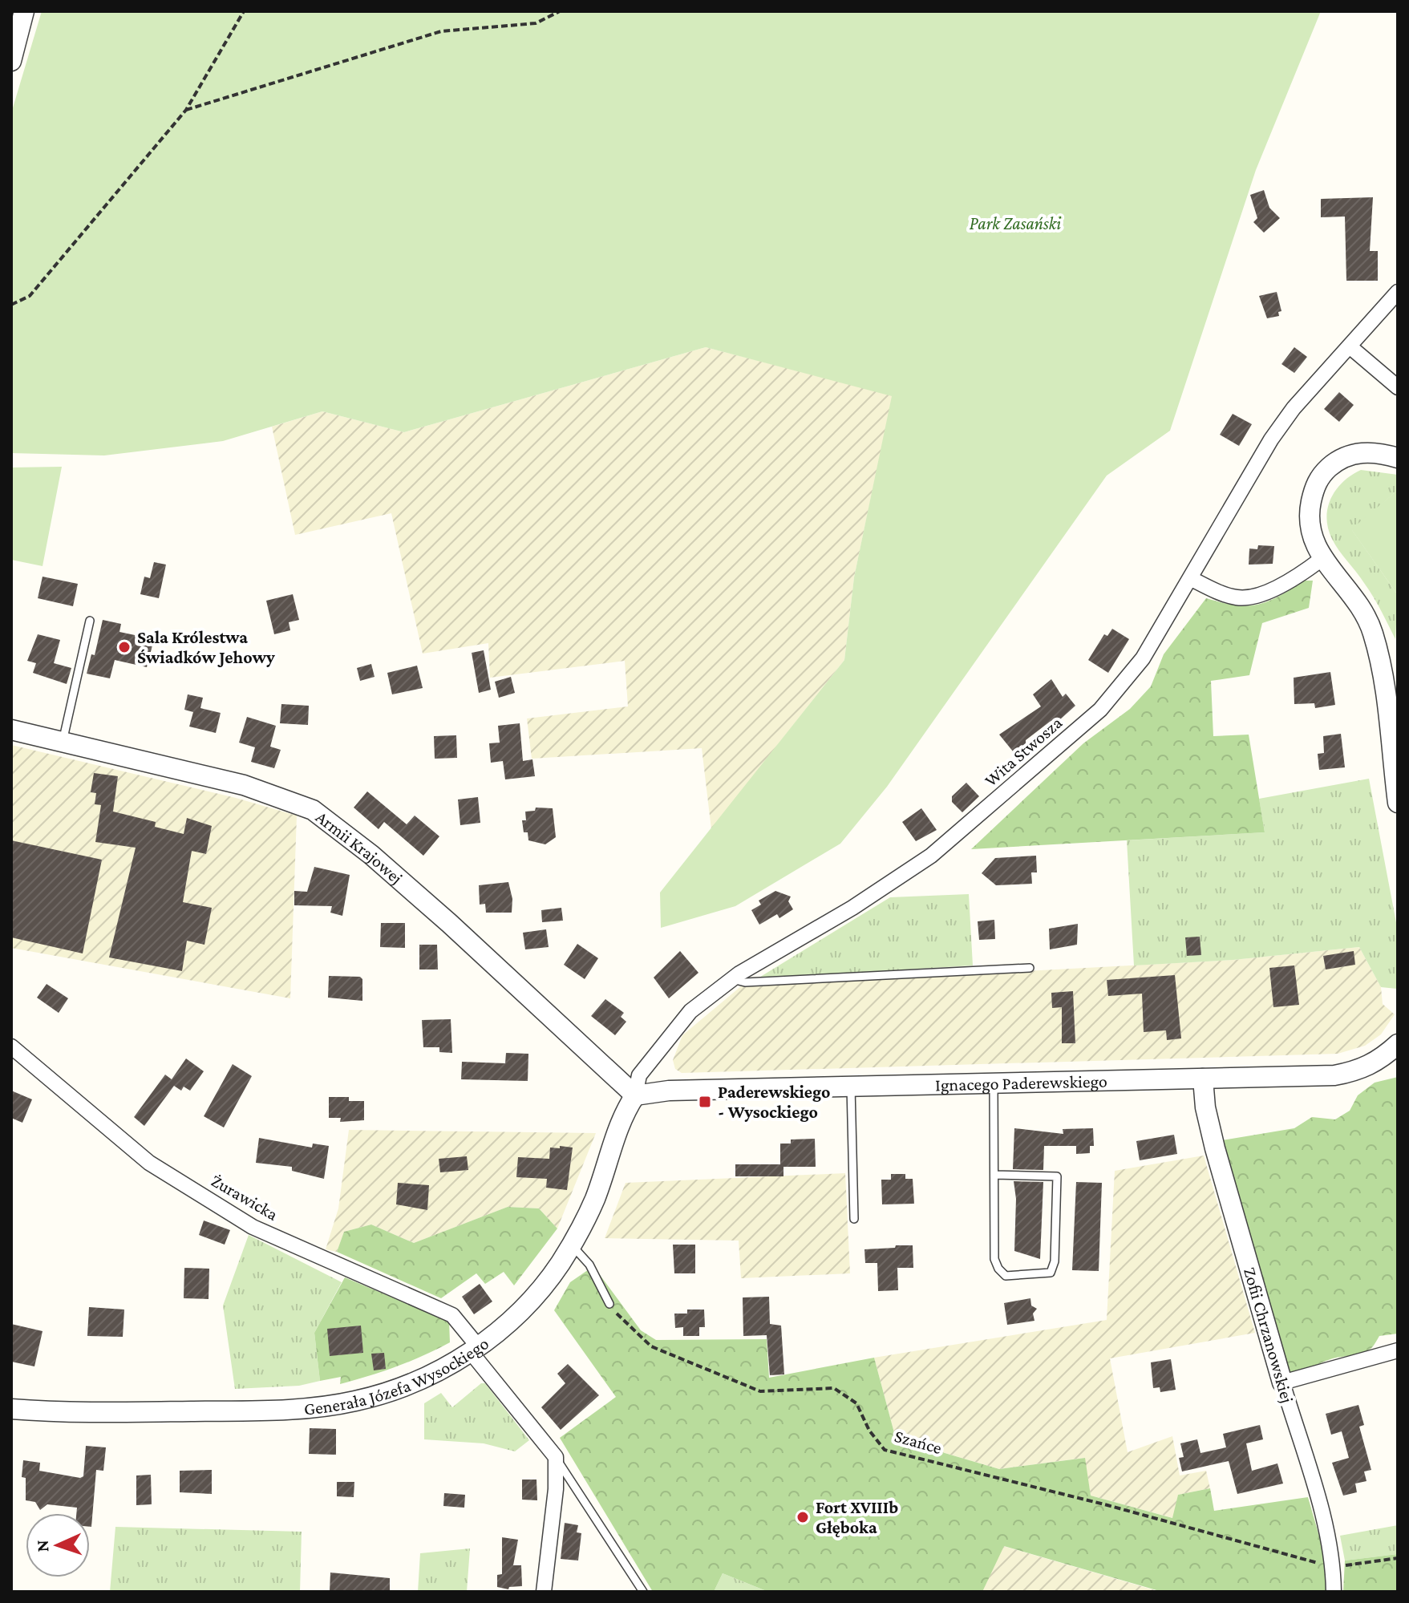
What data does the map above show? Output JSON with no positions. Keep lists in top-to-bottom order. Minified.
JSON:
{"streets":{"street":["Wita Stwosza","Armii Krajowej","Ignacego Paderewskiego","Żurawicka","Zofii Chrzanowskiej","Generała Józefa Wysockiego"],"path":["Szańce"]},"crossings":[["Wita Stwosza","Armii Krajowej"],["Wita Stwosza","Ignacego Paderewskiego"],["Wita Stwosza","Generała Józefa Wysockiego"],["Armii Krajowej","Ignacego Paderewskiego"],["Armii Krajowej","Generała Józefa Wysockiego"],["Ignacego Paderewskiego","Zofii Chrzanowskiej"],["Ignacego Paderewskiego","Generała Józefa Wysockiego"],["Żurawicka","Generała Józefa Wysockiego"],["Zofii Chrzanowskiej","Szańce"]],"parks":["Park Zasański"],"places":{"other":["Sala Królestwa Świadków Jehowy","Fort XVIIIb Głęboka"],"transit":["Paderewskiego - Wysockiego"]},"north":"left"}
